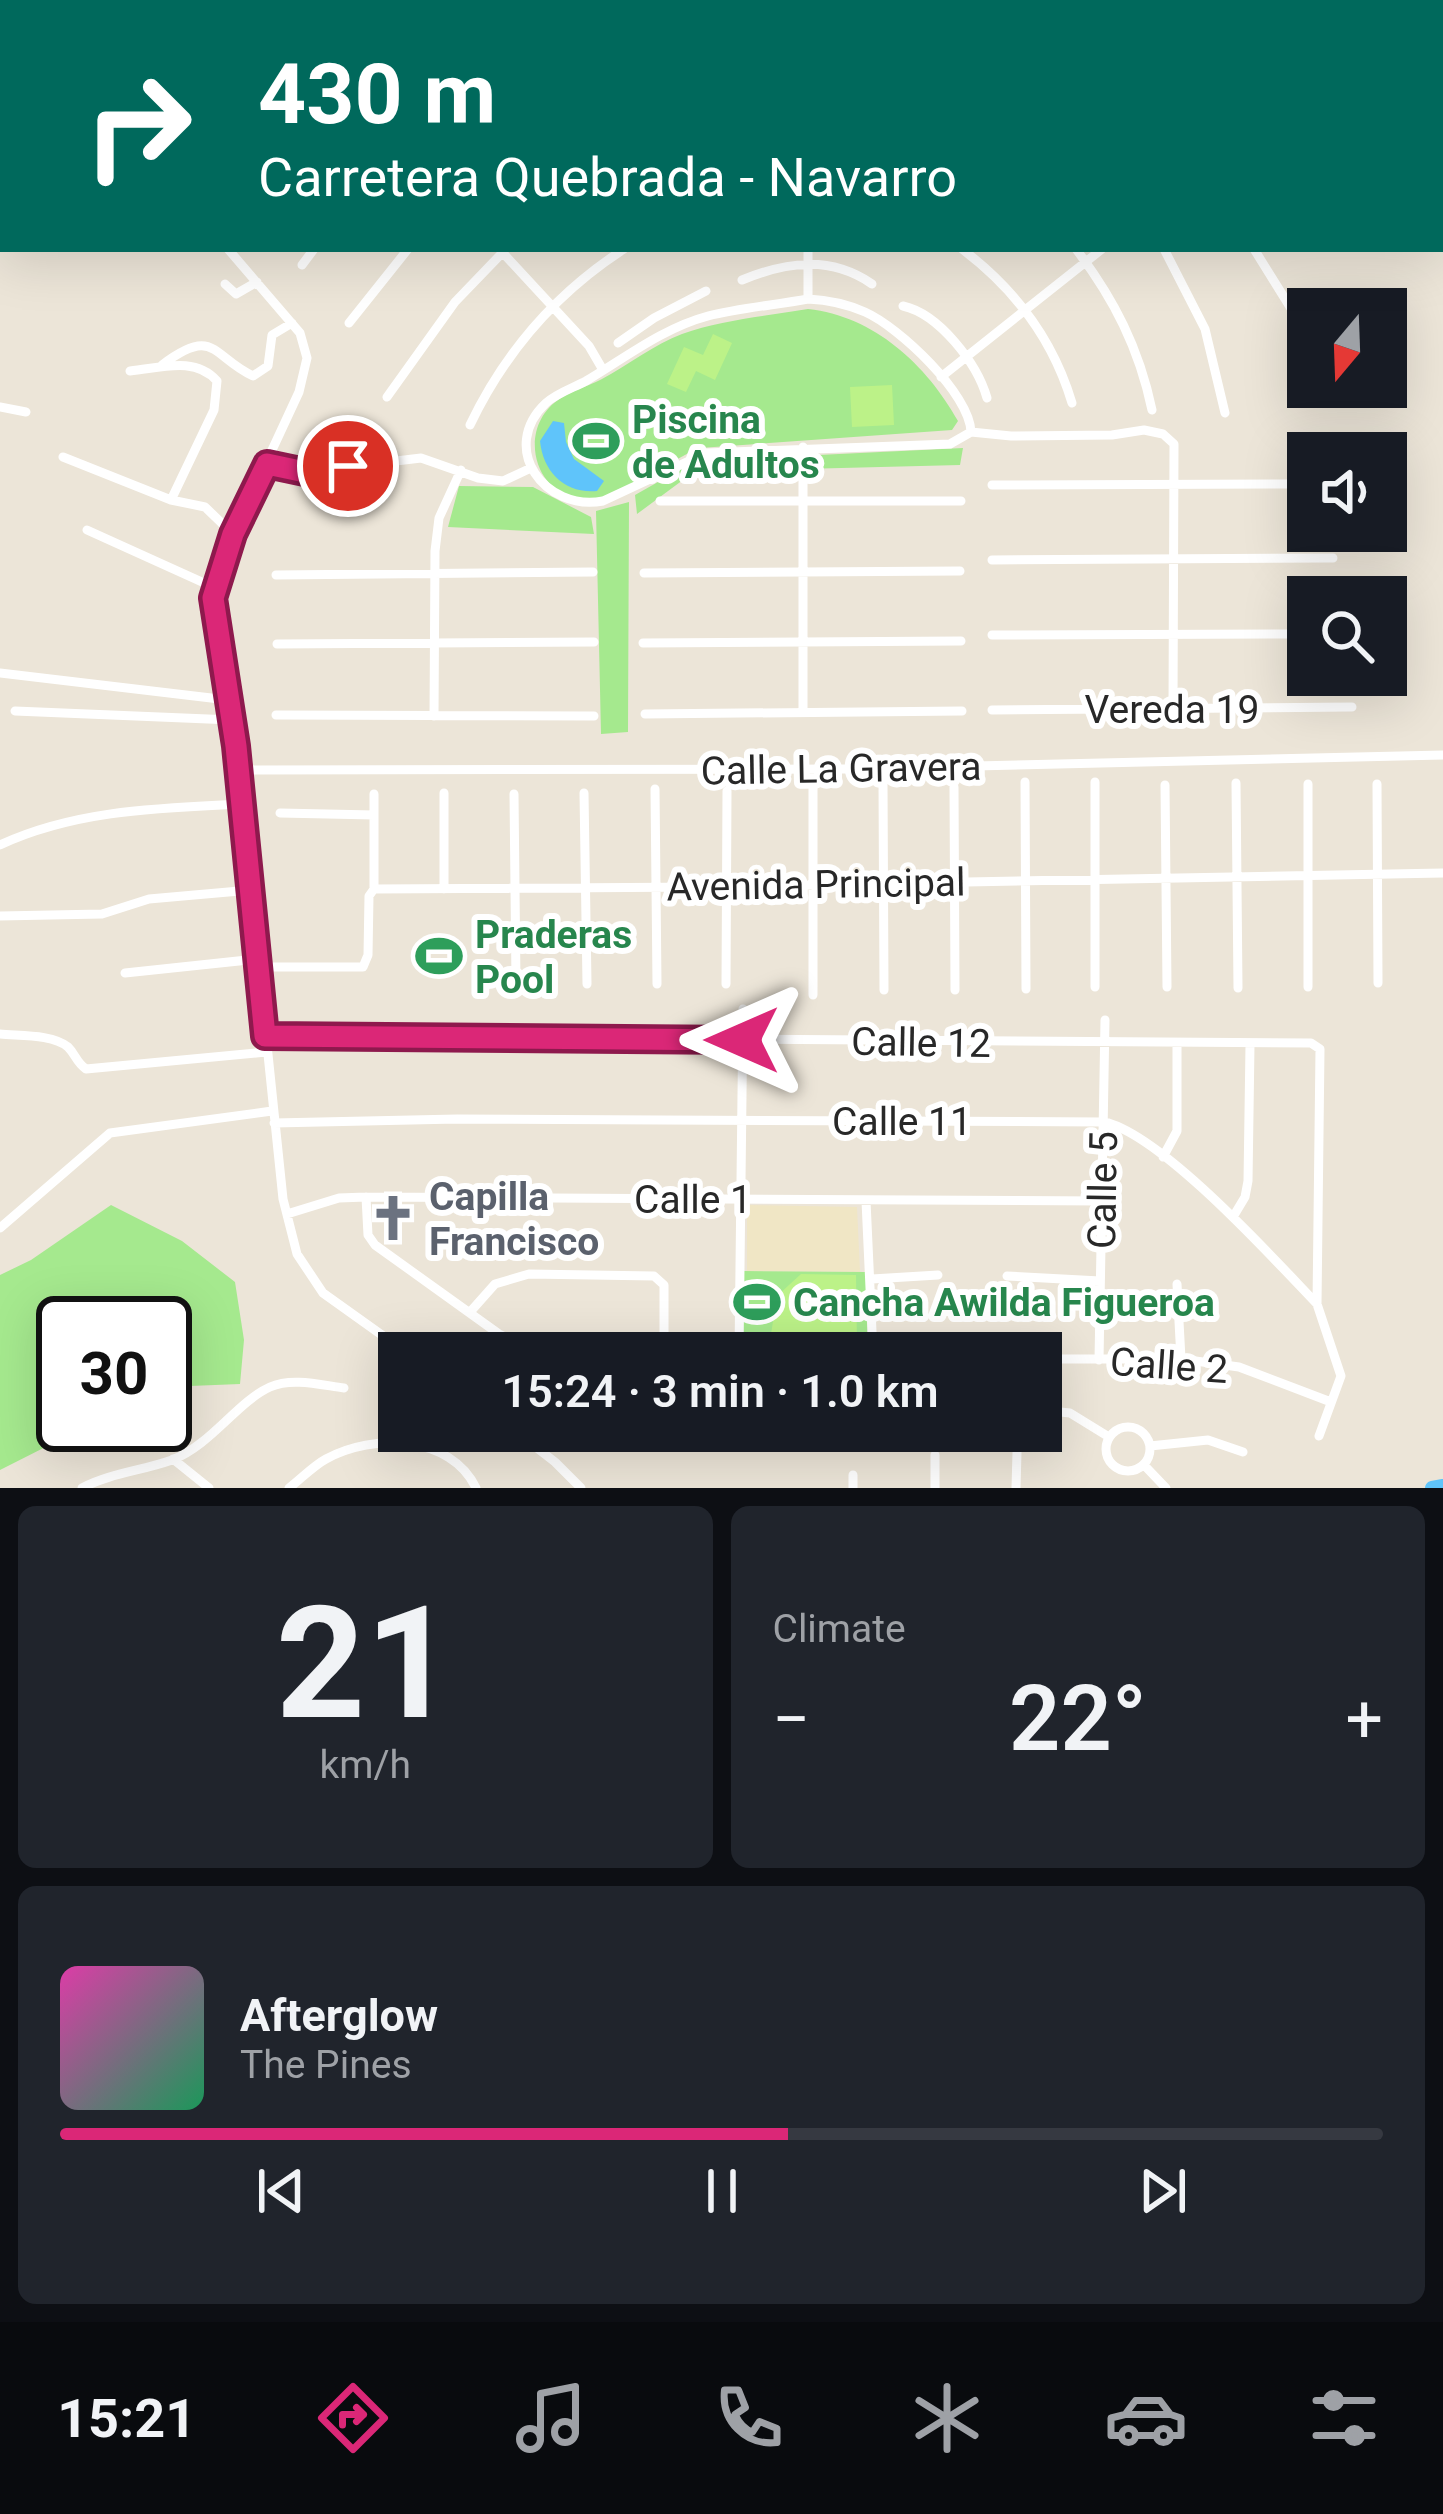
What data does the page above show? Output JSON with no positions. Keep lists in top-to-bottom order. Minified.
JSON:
{"streets":{"street":["Vereda 19","Calle La Gravera","Avenida Principal","Calle 12","Calle 11","Calle 5","Calle 1","Calle 2"]},"crossings":[["Calle 12","Calle 11"],["Calle 12","Calle 5"],["Calle 11","Calle 5"],["Calle 5","Calle 1"],["Calle 5","Calle 2"]],"places":{"sports":["Piscina de Adultos","Praderas Pool","Cancha Awilda Figueroa"],"church":["Capilla Francisco"]},"north":"bottom","page":{"turn":["430 m","Carretera Quebrada - Navarro"],"limit":"30","trip":"15:24 · 3 min · 1.0 km","tile":[["21","km/h"],"Climate"],"heat":["−","22°","+"],"song":["Afterglow","The Pines"],"tabs":"15:21"}}
